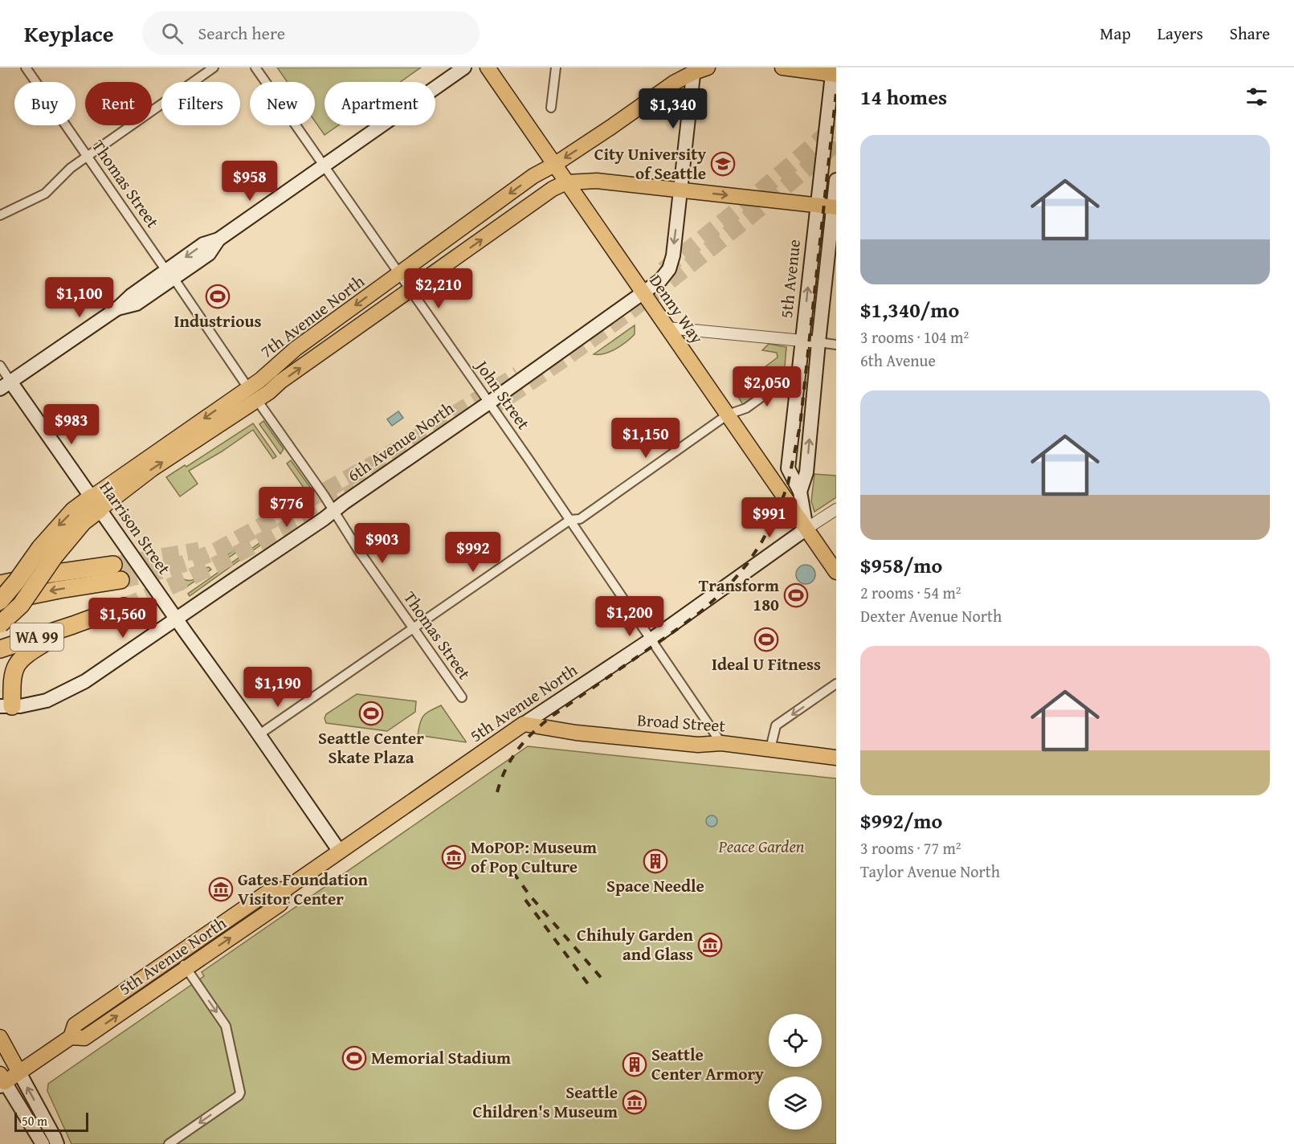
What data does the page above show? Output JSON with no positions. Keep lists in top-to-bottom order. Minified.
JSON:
{"streets":{"highway":["WA 99"],"main road":["5th Avenue","Denny Way","7th Avenue North","6th Avenue North","Harrison Street","5th Avenue North","Broad Street"],"street":["Thomas Street","John Street"]},"crossings":[["Thomas Street","7th Avenue North"],["Thomas Street","6th Avenue North"],["5th Avenue","Denny Way"],["5th Avenue","5th Avenue North"],["Denny Way","7th Avenue North"],["Denny Way","6th Avenue North"],["Denny Way","5th Avenue North"],["7th Avenue North","John Street"],["7th Avenue North","6th Avenue North"],["7th Avenue North","Harrison Street"],["John Street","6th Avenue North"],["John Street","5th Avenue North"],["John Street","Broad Street"],["6th Avenue North","Harrison Street"],["Harrison Street","5th Avenue North"],["5th Avenue North","Broad Street"]],"parks":["Peace Garden"],"places":{"school or university":["City University of Seattle"],"sports":["Industrious","Transform 180","Ideal U Fitness","Seattle Center Skate Plaza","Memorial Stadium"],"museum":["MoPOP: Museum of Pop Culture","Gates Foundation Visitor Center","Chihuly Garden and Glass","Seattle Children's Museum"],"building":["Space Needle","Seattle Center Armory"]},"scale_bar":"50 m","page":{"header":"Keyplace","search":"Search here","nav":["Map","Layers","Share"],"heading":"14 homes","chip":["Buy","Rent","Filters","New","Apartment"],"price":["$1,340","$958","$2,210","$1,100","$2,050","$983","$1,150","$776","$991","$903","$992","$1,200","$1,560","$1,190"],"list":[{"name":"$1,340/mo","note":"3 rooms · 104 m² · 6th Avenue"},{"name":"$958/mo","note":"2 rooms · 54 m² · Dexter Avenue North"},{"name":"$992/mo","note":"3 rooms · 77 m² · Taylor Avenue North"}],"scale":"50 m"}}
